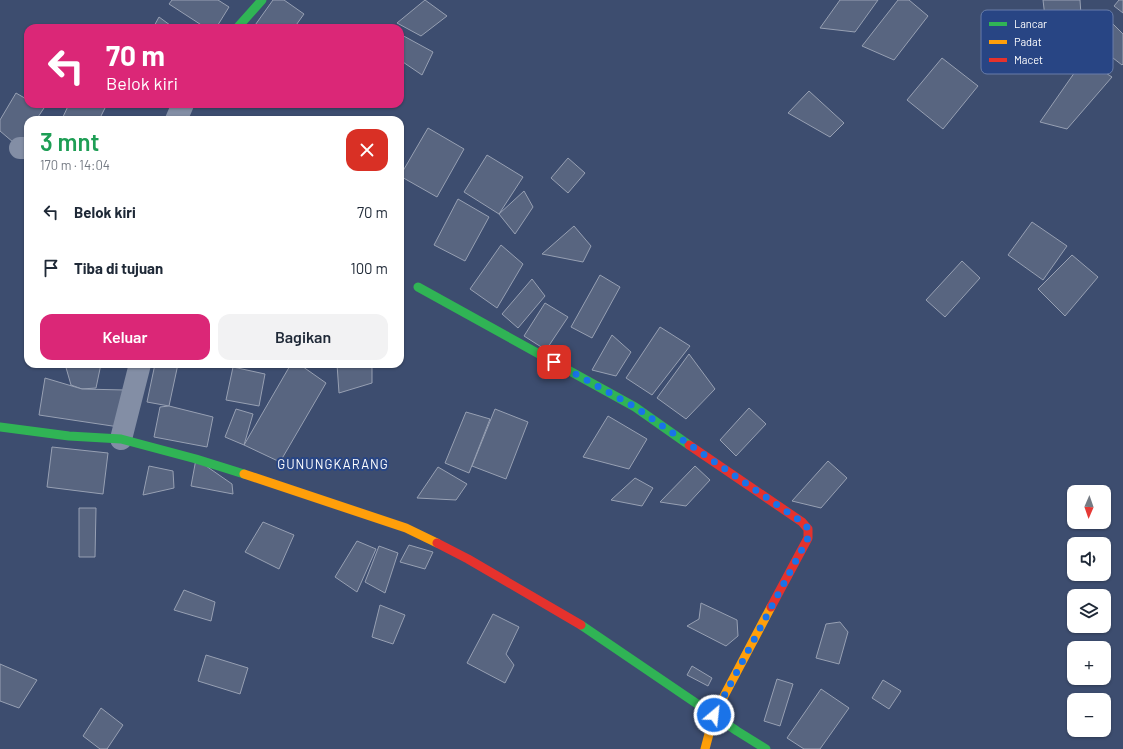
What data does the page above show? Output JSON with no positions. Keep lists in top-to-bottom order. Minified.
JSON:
{"districts":["GUNUNGKARANG"],"legend":["Lancar","Padat","Macet"],"north":"bottom","page":{"turn":["70 m","Belok kiri"],"heading":["3 mnt","170 m · 14:04"],"list":[{"name":"Belok kiri","value":"70 m"},{"name":"Tiba di tujuan","value":"100 m"}],"buttons":["Keluar","Bagikan"],"map_buttons":["+","−"]}}
